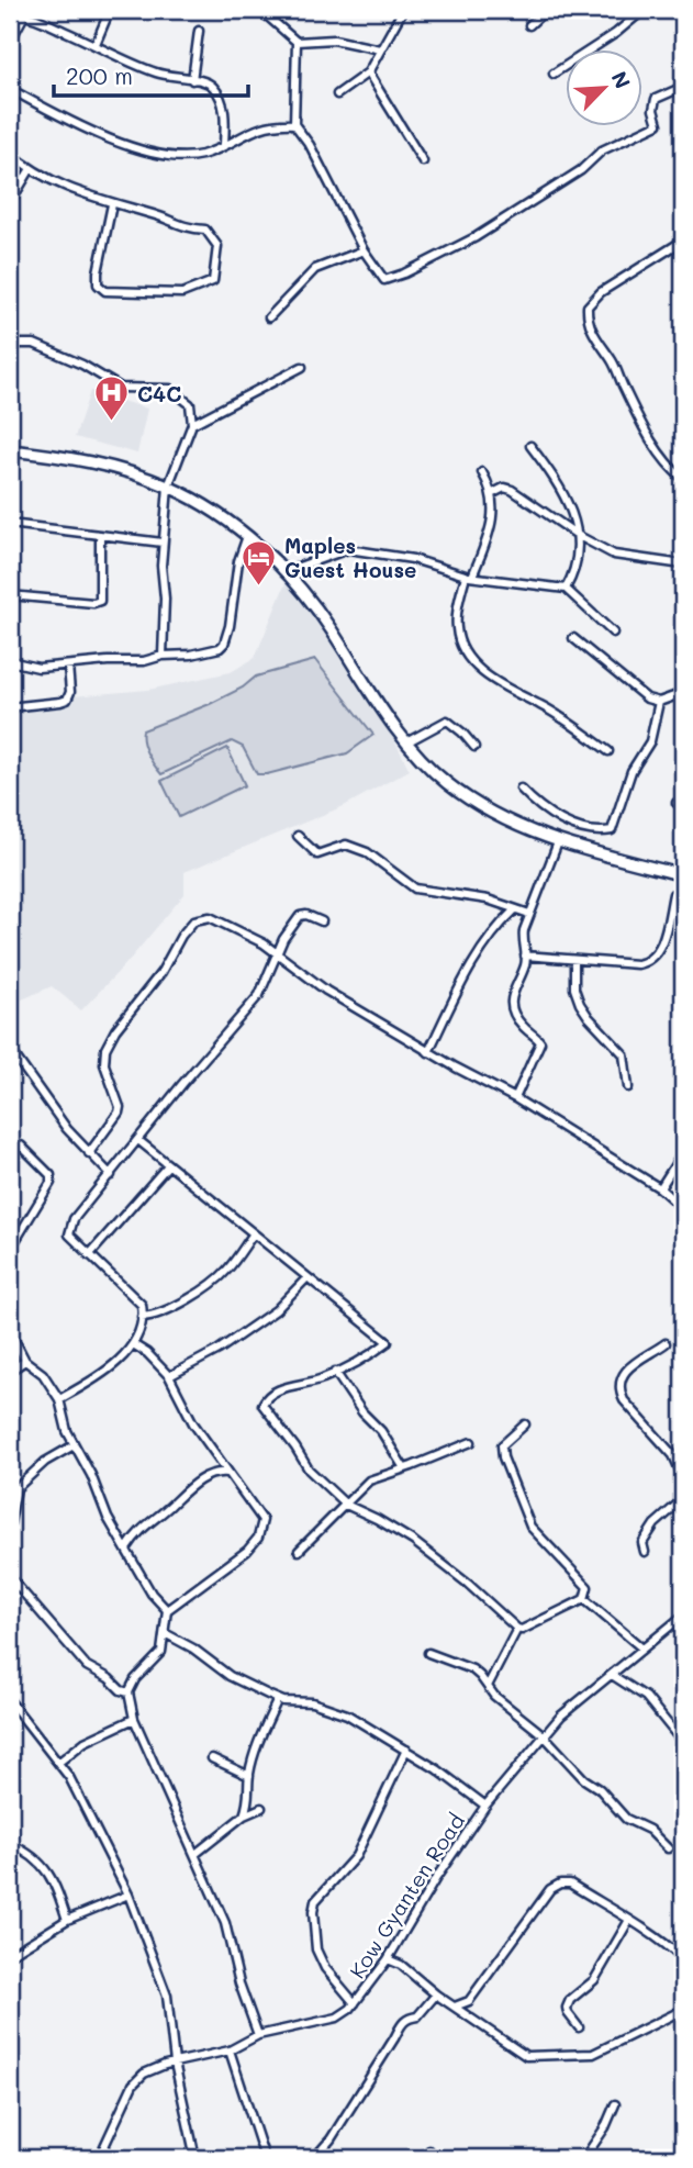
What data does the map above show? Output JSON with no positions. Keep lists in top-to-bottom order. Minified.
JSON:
{"streets":{"street":["Kow Gyanten Road"]},"places":{"hospital":["C4C"],"hotel":["Maples Guest House"]},"scale_bar":"200 m","north":"top right"}
